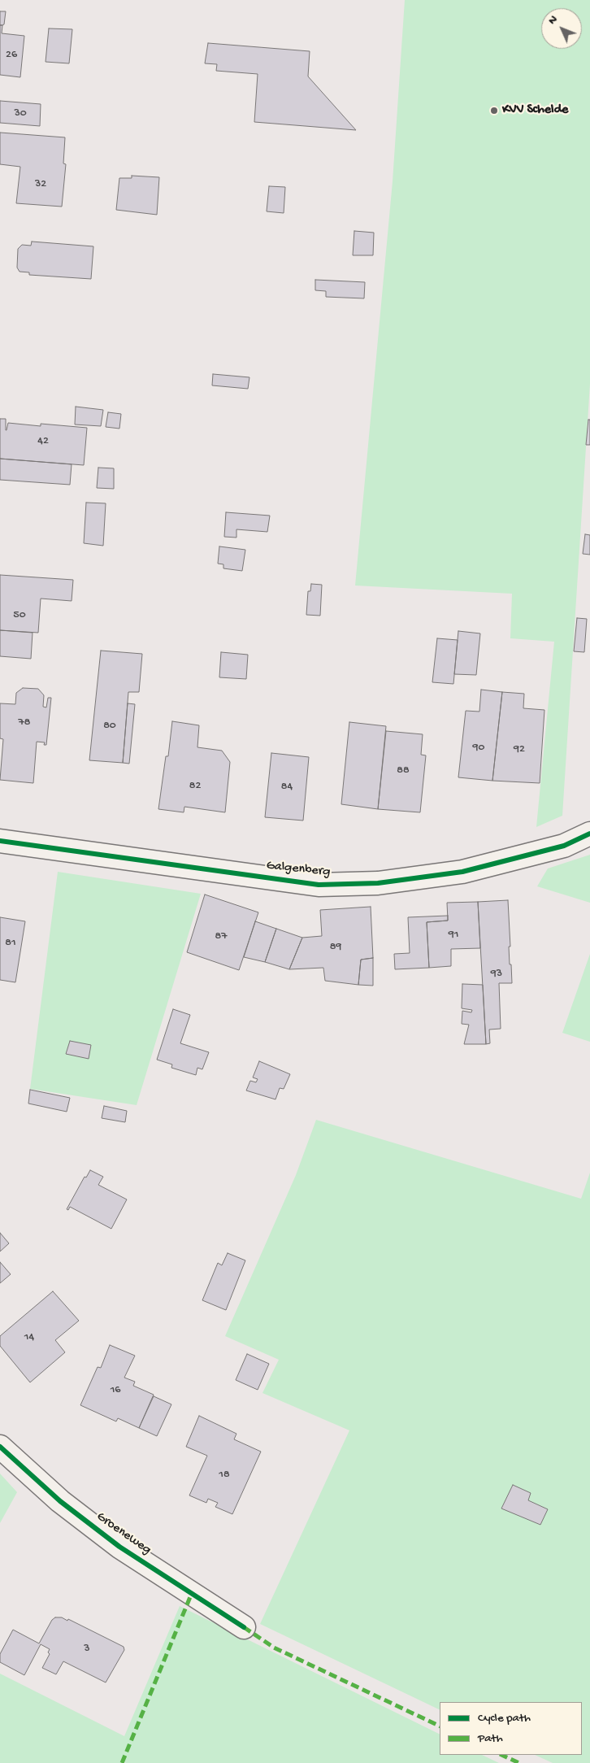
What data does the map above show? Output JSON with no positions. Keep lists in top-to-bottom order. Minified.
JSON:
{"streets":{"street":["Galgenberg","Groeneweg"]},"places":["KVV Schelde"],"house_numbers":["26","30","32","42","50","78","80","90","92","88","82","84","91","87","81","89","93","14","16","18","3"],"legend":["Cycle path","Path"],"north":"top left"}
